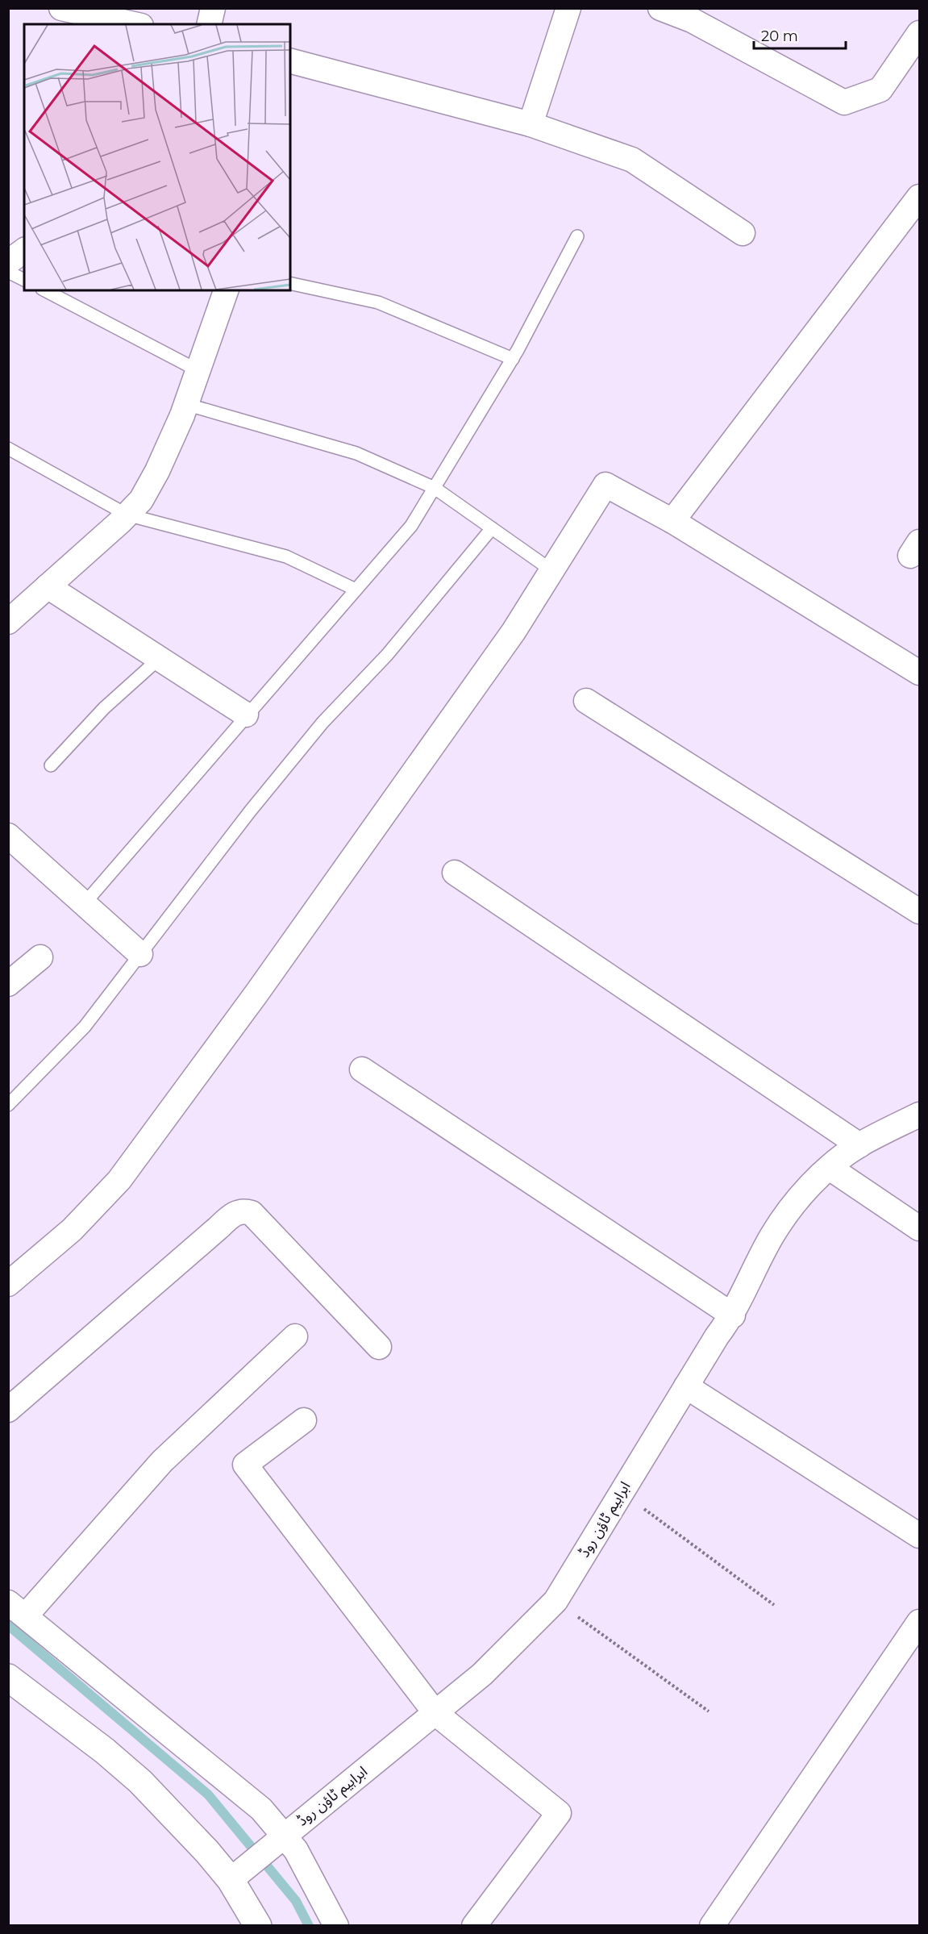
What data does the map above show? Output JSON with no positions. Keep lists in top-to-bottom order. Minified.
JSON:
{"streets":{"street":["ابراہیم ٹاؤن روڈ"]},"scale_bar":"20 m"}
